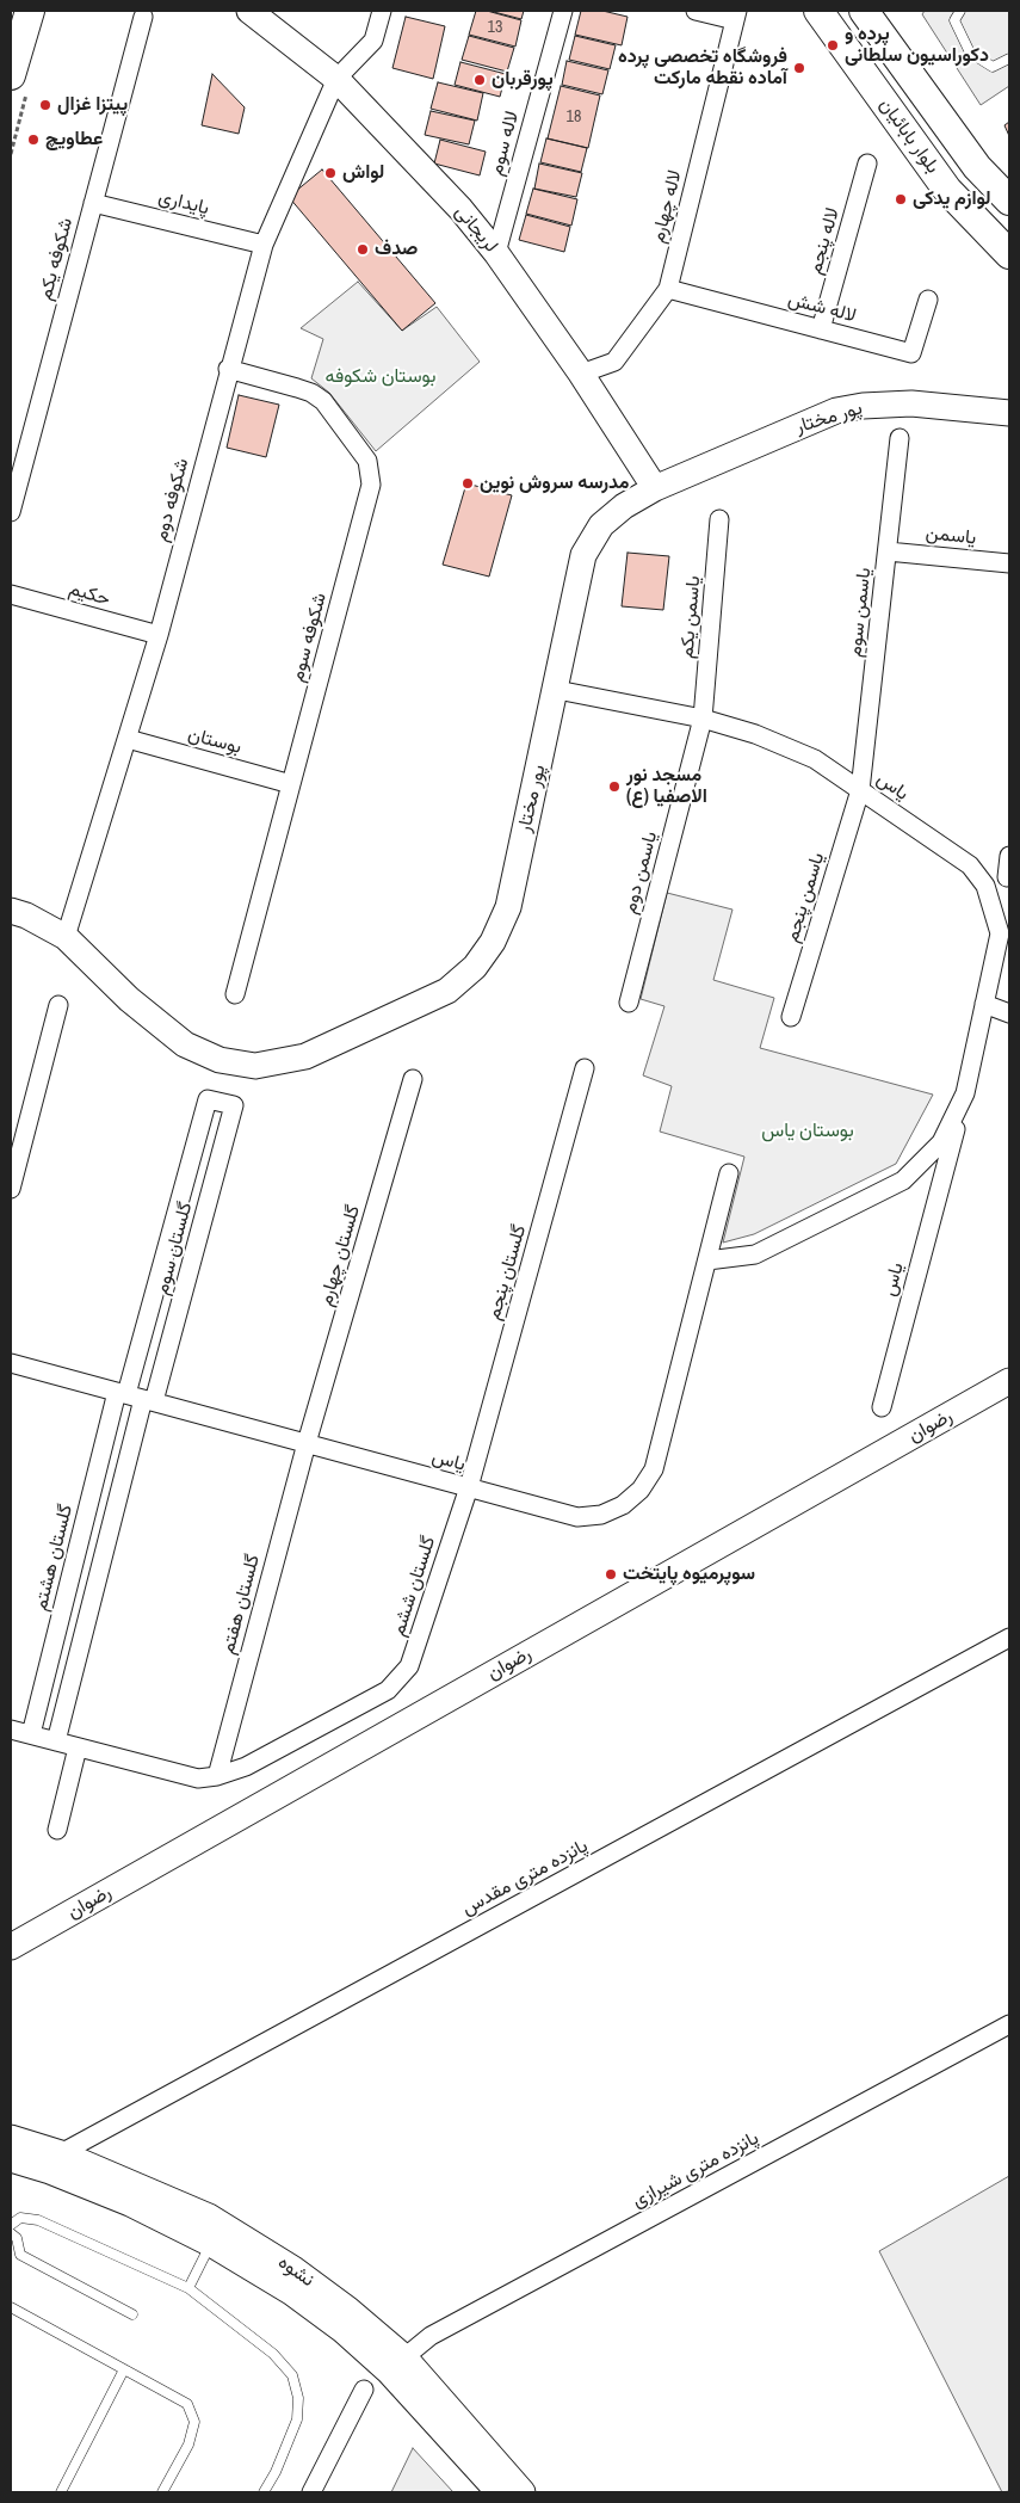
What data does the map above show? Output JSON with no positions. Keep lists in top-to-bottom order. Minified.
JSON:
{"streets":{"main road":["بلوار بابائیان","لریجانی","پور مختار","رضوان","نشوه"],"street":["لاله سوم","پایداری","لاله چهارم","لاله پنجم","شکوفه یکم","لاله شش","شکوفه دوم","یاسمن","حکیم","یاسمن سوم","یاسمن یکم","شکوفه سوم","بوستان","یاس","یاسمن دوم","یاسمن پنجم","گلستان سوم","گلستان چهارم","گلستان پنجم","گلستان هشتم","گلستان ششم","گلستان هفتم","پانزده متری مقدس","پانزده متری شیرازی"]},"crossings":[["لاله سوم","لریجانی"],["پایداری","شکوفه یکم"],["پایداری","شکوفه دوم"],["لاله چهارم","لریجانی"],["لاله چهارم","لاله شش"],["لریجانی","پور مختار"],["لریجانی","شکوفه دوم"],["لاله پنجم","لاله شش"],["پور مختار","شکوفه دوم"],["پور مختار","یاس"],["شکوفه دوم","حکیم"],["شکوفه دوم","شکوفه سوم"],["شکوفه دوم","بوستان"],["یاسمن","یاسمن سوم"],["یاسمن سوم","یاس"],["یاسمن سوم","یاسمن پنجم"],["یاسمن یکم","یاس"],["یاسمن یکم","یاسمن دوم"],["شکوفه سوم","بوستان"],["یاس","یاسمن دوم"],["یاس","یاسمن پنجم"],["یاس","گلستان سوم"],["یاس","گلستان چهارم"],["یاس","گلستان پنجم"],["یاس","گلستان هشتم"],["یاس","گلستان ششم"],["یاس","گلستان هفتم"],["گلستان سوم","گلستان هشتم"],["گلستان چهارم","گلستان هفتم"],["گلستان پنجم","گلستان ششم"],["گلستان هشتم","گلستان ششم"],["گلستان ششم","گلستان هفتم"],["پانزده متری مقدس","نشوه"],["پانزده متری شیرازی","نشوه"]],"parks":["بوستان شکوفه","بوستان یاس"],"places":["پرده و دکوراسیون سلطانی","فروشگاه تخصصی پرده آماده نقطه مارکت","پورقربان","پیتزا غزال","عطاویچ","لواش","لوازم یدکی","صدف","مدرسه سروش نوین","مسجد نور الاصفیا (ع)","سوپرمیوه پایتخت"],"house_numbers":["13","18"]}
